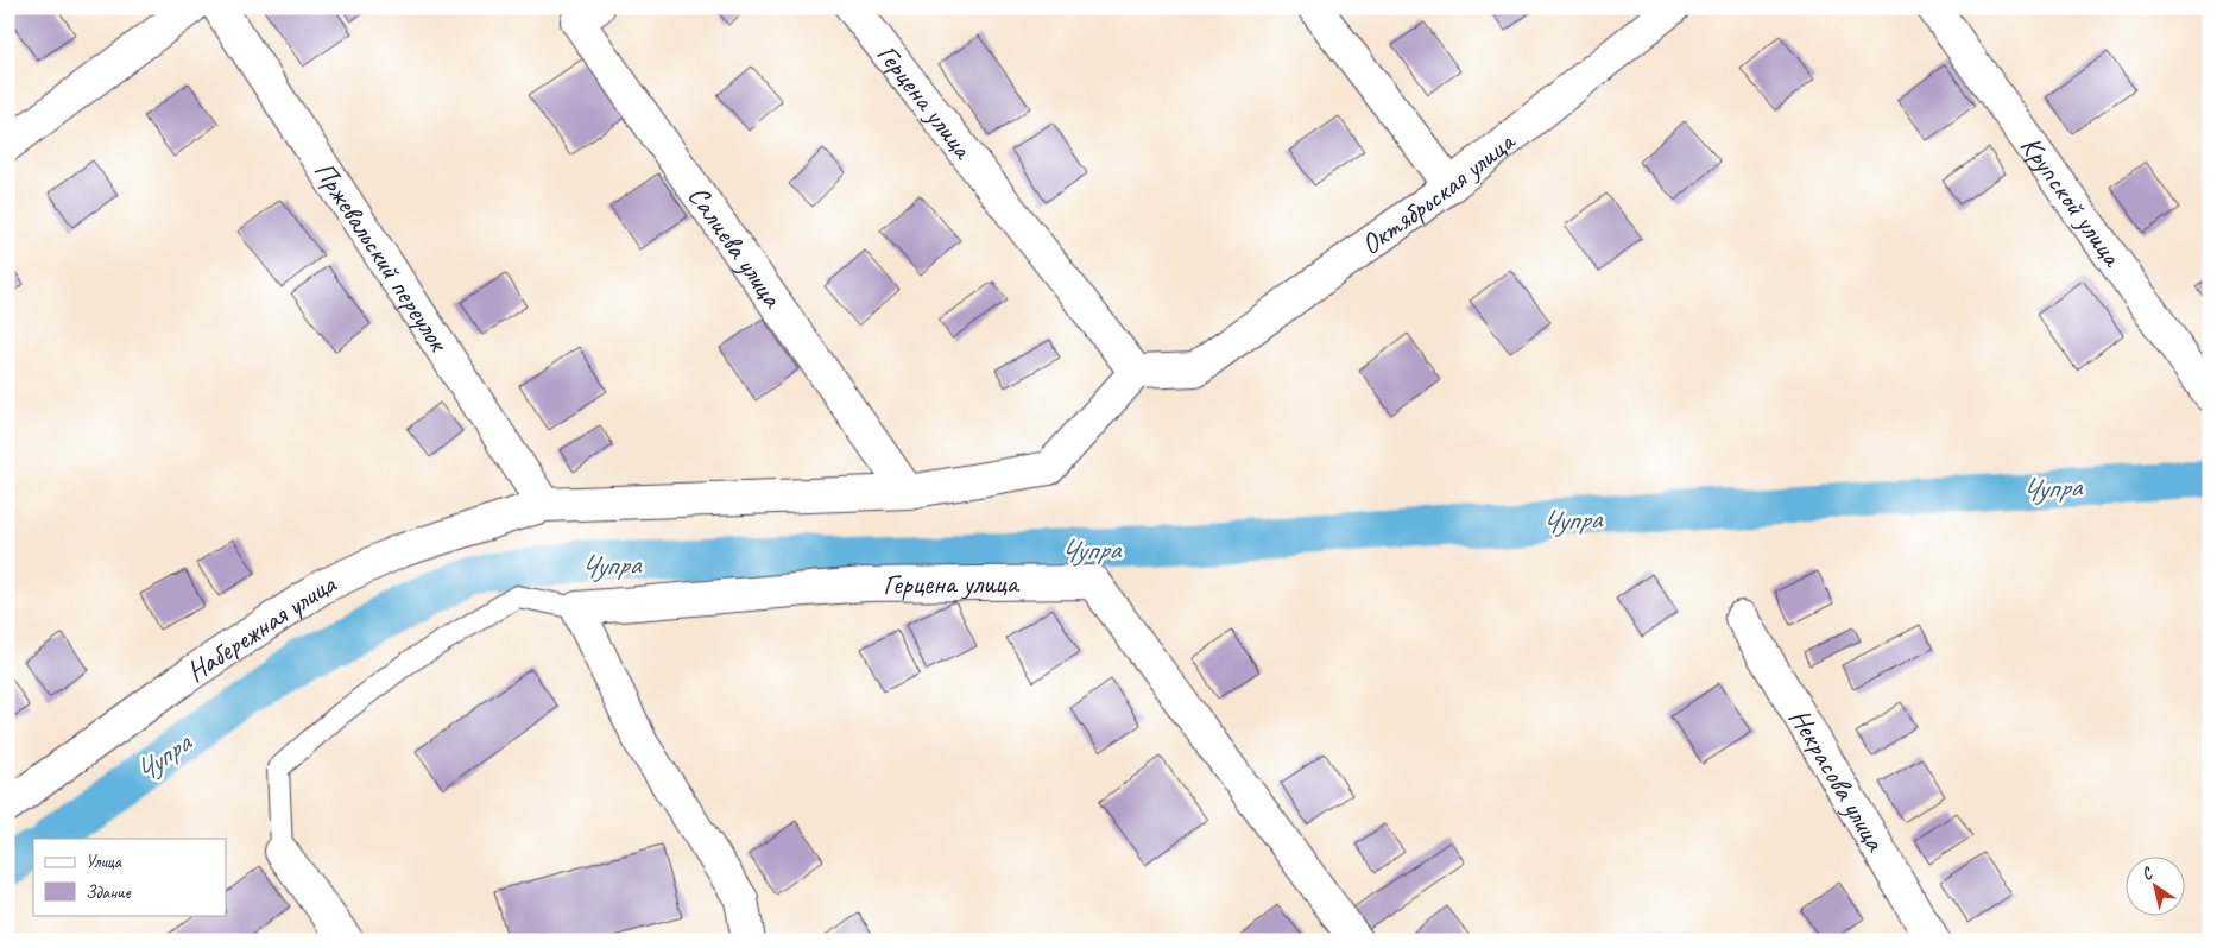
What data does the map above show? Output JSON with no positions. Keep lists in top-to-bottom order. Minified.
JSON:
{"streets":{"street":["Герцена улица","Октябрьская улица","Крупской улица","Салиева улица","Пржевальский переулок","Набережная улица","Некрасова улица"]},"crossings":[["Герцена улица","Октябрьская улица"],["Герцена улица","Набережная улица"],["Октябрьская улица","Набережная улица"],["Салиева улица","Набережная улица"],["Пржевальский переулок","Набережная улица"]],"water":["Чупра"],"legend":["Улица","Здание"],"north":"top left"}
